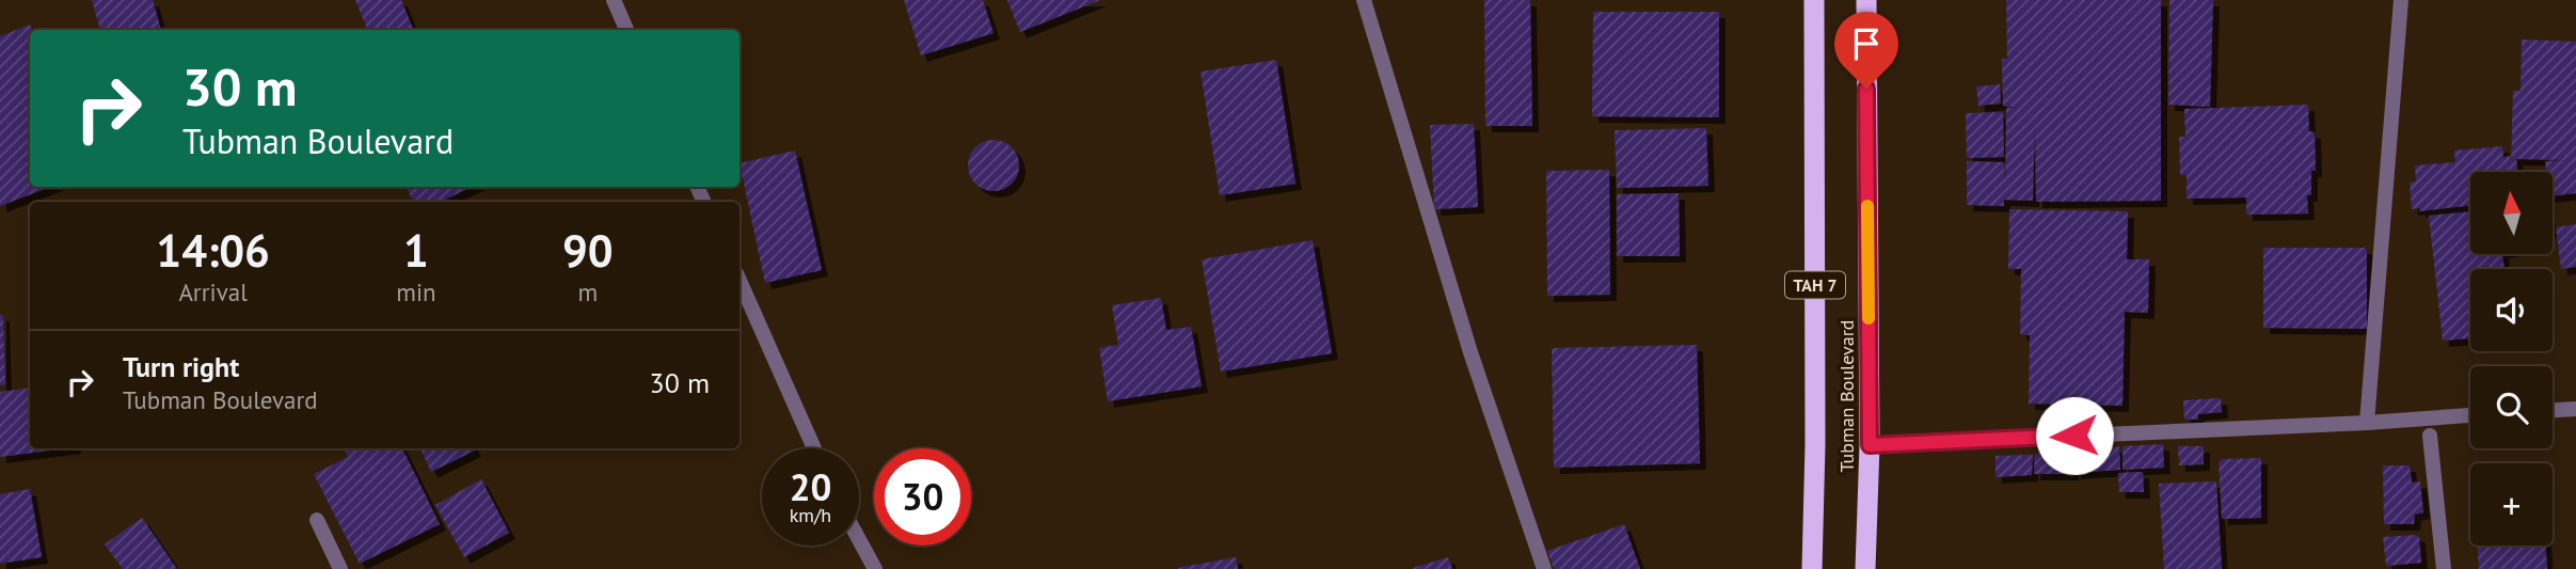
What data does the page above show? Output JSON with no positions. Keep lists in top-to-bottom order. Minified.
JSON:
{"streets":{"highway":["TAH 7","Tubman Boulevard"]},"north":"top","page":{"turn":["30 m","Tubman Boulevard"],"map_buttons":"+","eta":["14:06","Arrival","1","min","90","m"],"list":[{"name":"Turn right","note":"Tubman Boulevard","value":"30 m"}],"speed":"20 km/h","limit":"30"}}
